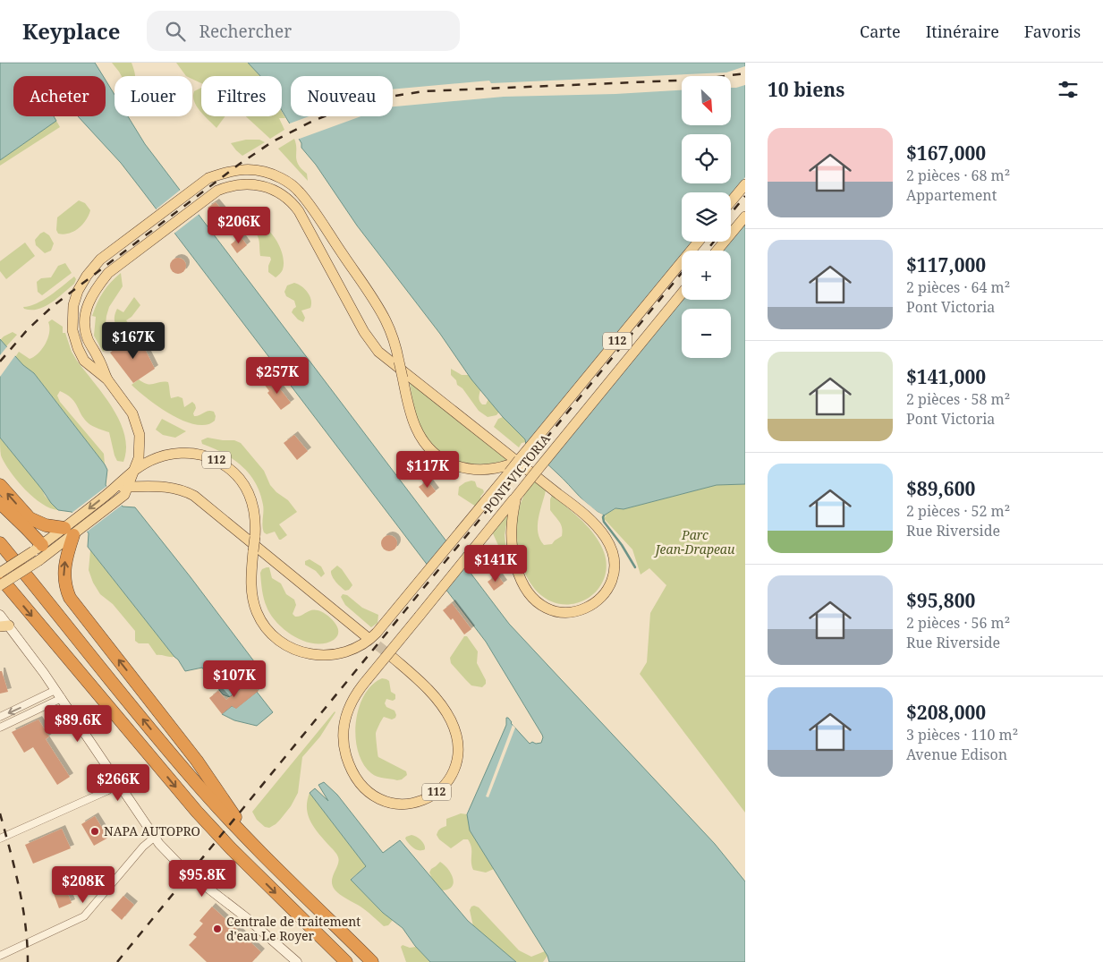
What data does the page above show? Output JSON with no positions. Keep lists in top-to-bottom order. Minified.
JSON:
{"streets":{"main road":["112","PONT VICTORIA"]},"crossings":[["112","PONT VICTORIA"]],"parks":["Parc Jean-Drapeau"],"places":["NAPA AUTOPRO","Centrale de traitement d'eau Le Royer"],"north":"bottom right","page":{"header":"Keyplace","search":"Rechercher","nav":["Carte","Itinéraire","Favoris"],"heading":"10 biens","map_buttons":["+","−"],"chip":["Acheter","Louer","Filtres","Nouveau"],"list":[{"name":"$167,000","note":"2 pièces · 68 m² · Appartement"},{"name":"$117,000","note":"2 pièces · 64 m² · Pont Victoria"},{"name":"$141,000","note":"2 pièces · 58 m² · Pont Victoria"},{"name":"$89,600","note":"2 pièces · 52 m² · Rue Riverside"},{"name":"$95,800","note":"2 pièces · 56 m² · Rue Riverside"},{"name":"$208,000","note":"3 pièces · 110 m² · Avenue Edison"}],"price":["$206K","$167K","$257K","$117K","$141K","$107K","$89.6K","$266K","$95.8K","$208K"]}}
